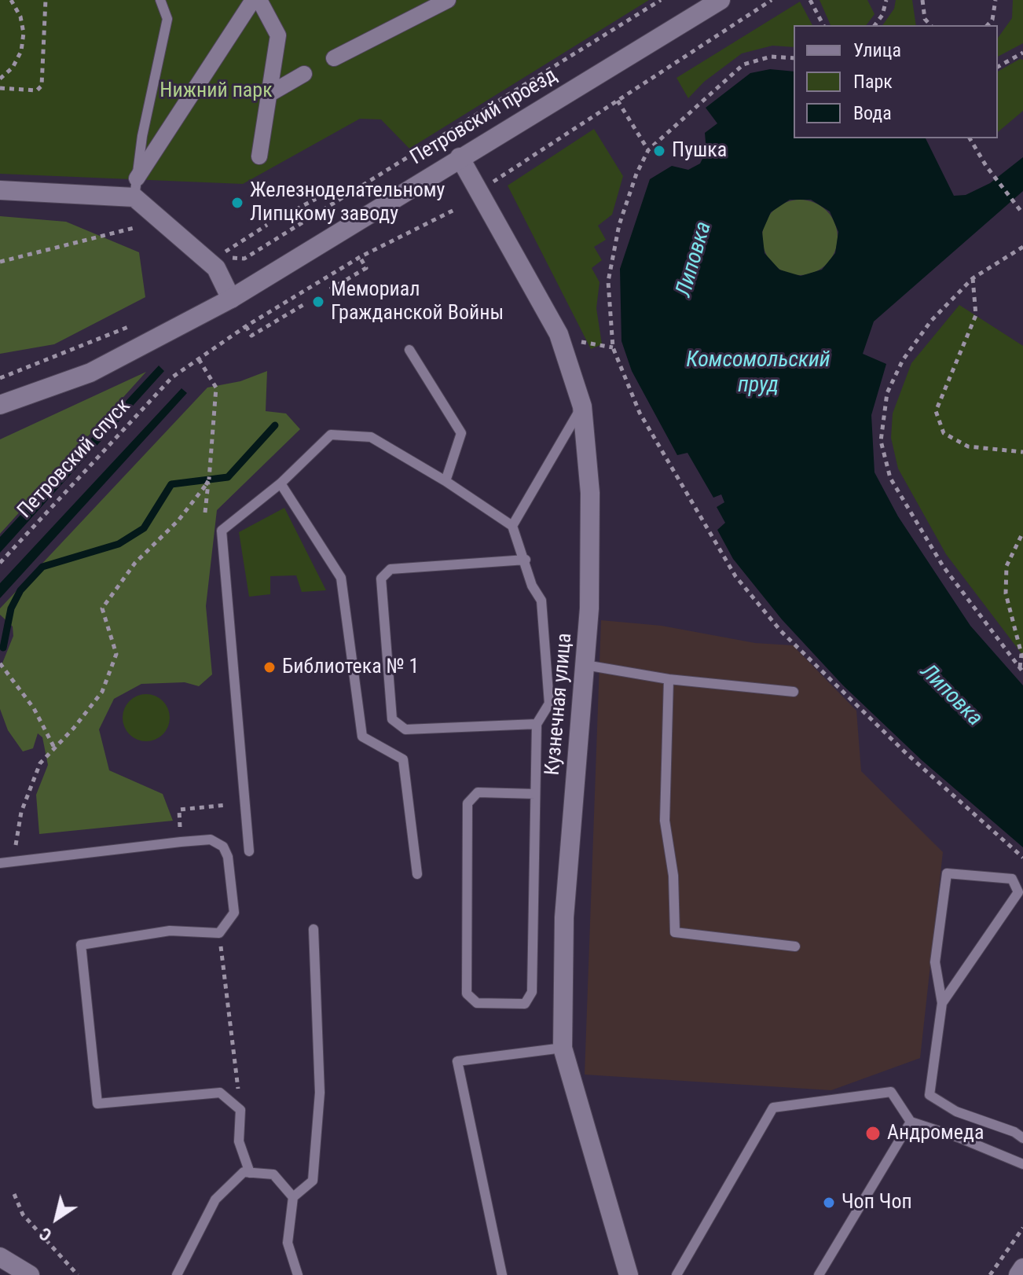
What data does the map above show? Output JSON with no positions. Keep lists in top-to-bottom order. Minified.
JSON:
{"streets":{"street":["Петровский проезд","Кузнечная улица"],"path":["Петровский спуск"]},"crossings":[["Петровский проезд","Кузнечная улица"]],"water":["Липовка","Комсомольский пруд"],"parks":["Нижний парк"],"places":["Пушка","Железноделательному Липцкому заводу","Мемориал Гражданской Войны","Библиотека № 1","Андромеда","Чоп Чоп"],"legend":["Улица","Парк","Вода"],"north":"bottom left"}
